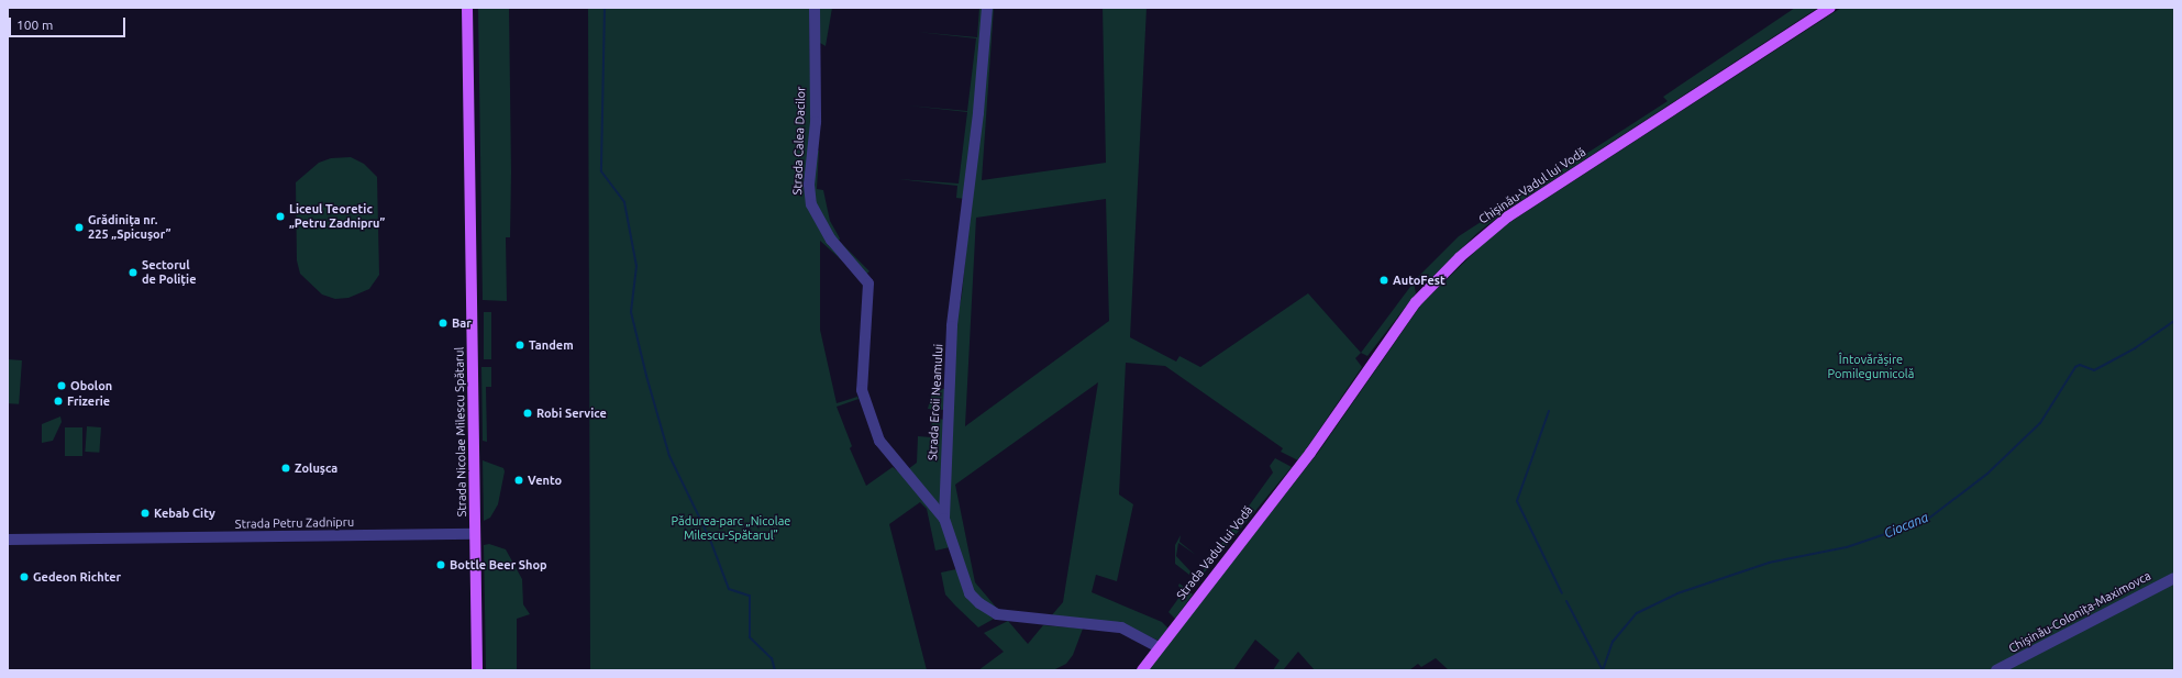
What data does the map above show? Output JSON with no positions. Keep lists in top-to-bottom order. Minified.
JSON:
{"streets":{"main road":["Chișinău-Vadul lui Vodă","Strada Nicolae Milescu Spătarul","Strada Vadul lui Vodă"],"street":["Strada Calea Dacilor","Strada Eroii Neamului","Strada Petru Zadnipru","Chișinău-Colonița-Maximovca"]},"crossings":[["Strada Calea Dacilor","Strada Eroii Neamului"],["Chișinău-Vadul lui Vodă","Strada Vadul lui Vodă"],["Strada Eroii Neamului","Strada Vadul lui Vodă"],["Strada Nicolae Milescu Spătarul","Strada Petru Zadnipru"]],"water":["Ciocana"],"parks":["Întovărășire Pomilegumicolă","Pădurea-parc „Nicolae Milescu-Spătarul”"],"places":["Liceul Teoretic „Petru Zadnipru”","Grădinița nr. 225 „Spicușor”","Sectorul de Poliție","AutoFest","Bar","Tandem","Obolon","Frizerie","Robi Service","Zolușca","Vento","Kebab City","Bottle Beer Shop","Gedeon Richter"],"scale_bar":"100 m"}
